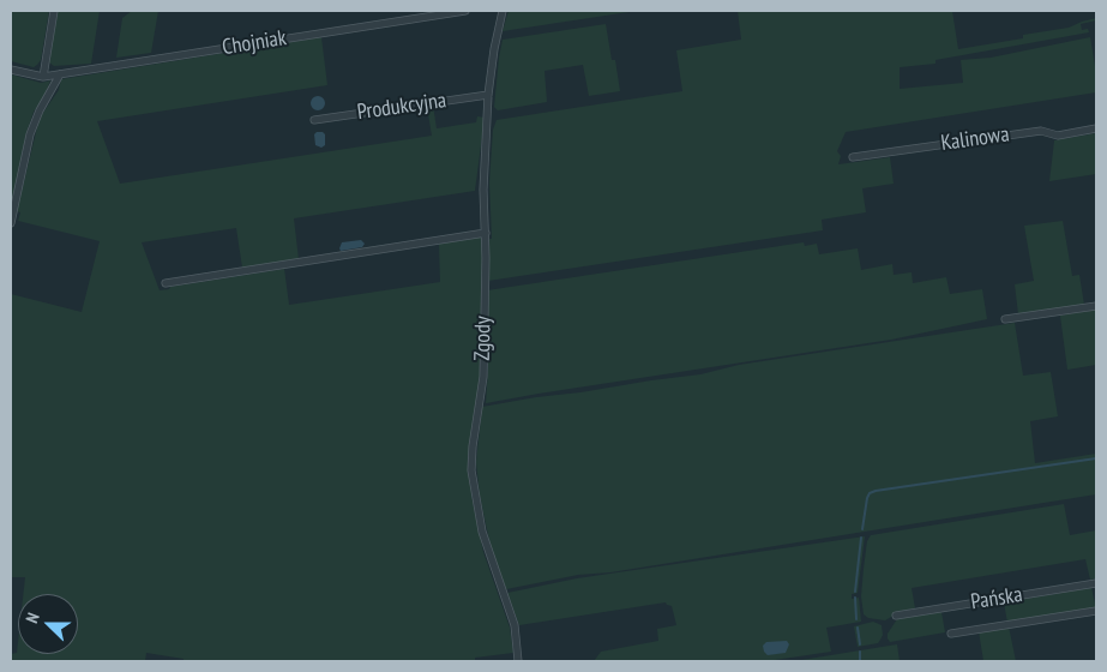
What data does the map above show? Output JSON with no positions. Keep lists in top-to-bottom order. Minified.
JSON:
{"streets":{"street":["Chojniak","Produkcyjna","Kalinowa","Zgody","Pańska"]},"crossings":[["Produkcyjna","Zgody"]],"north":"left"}
